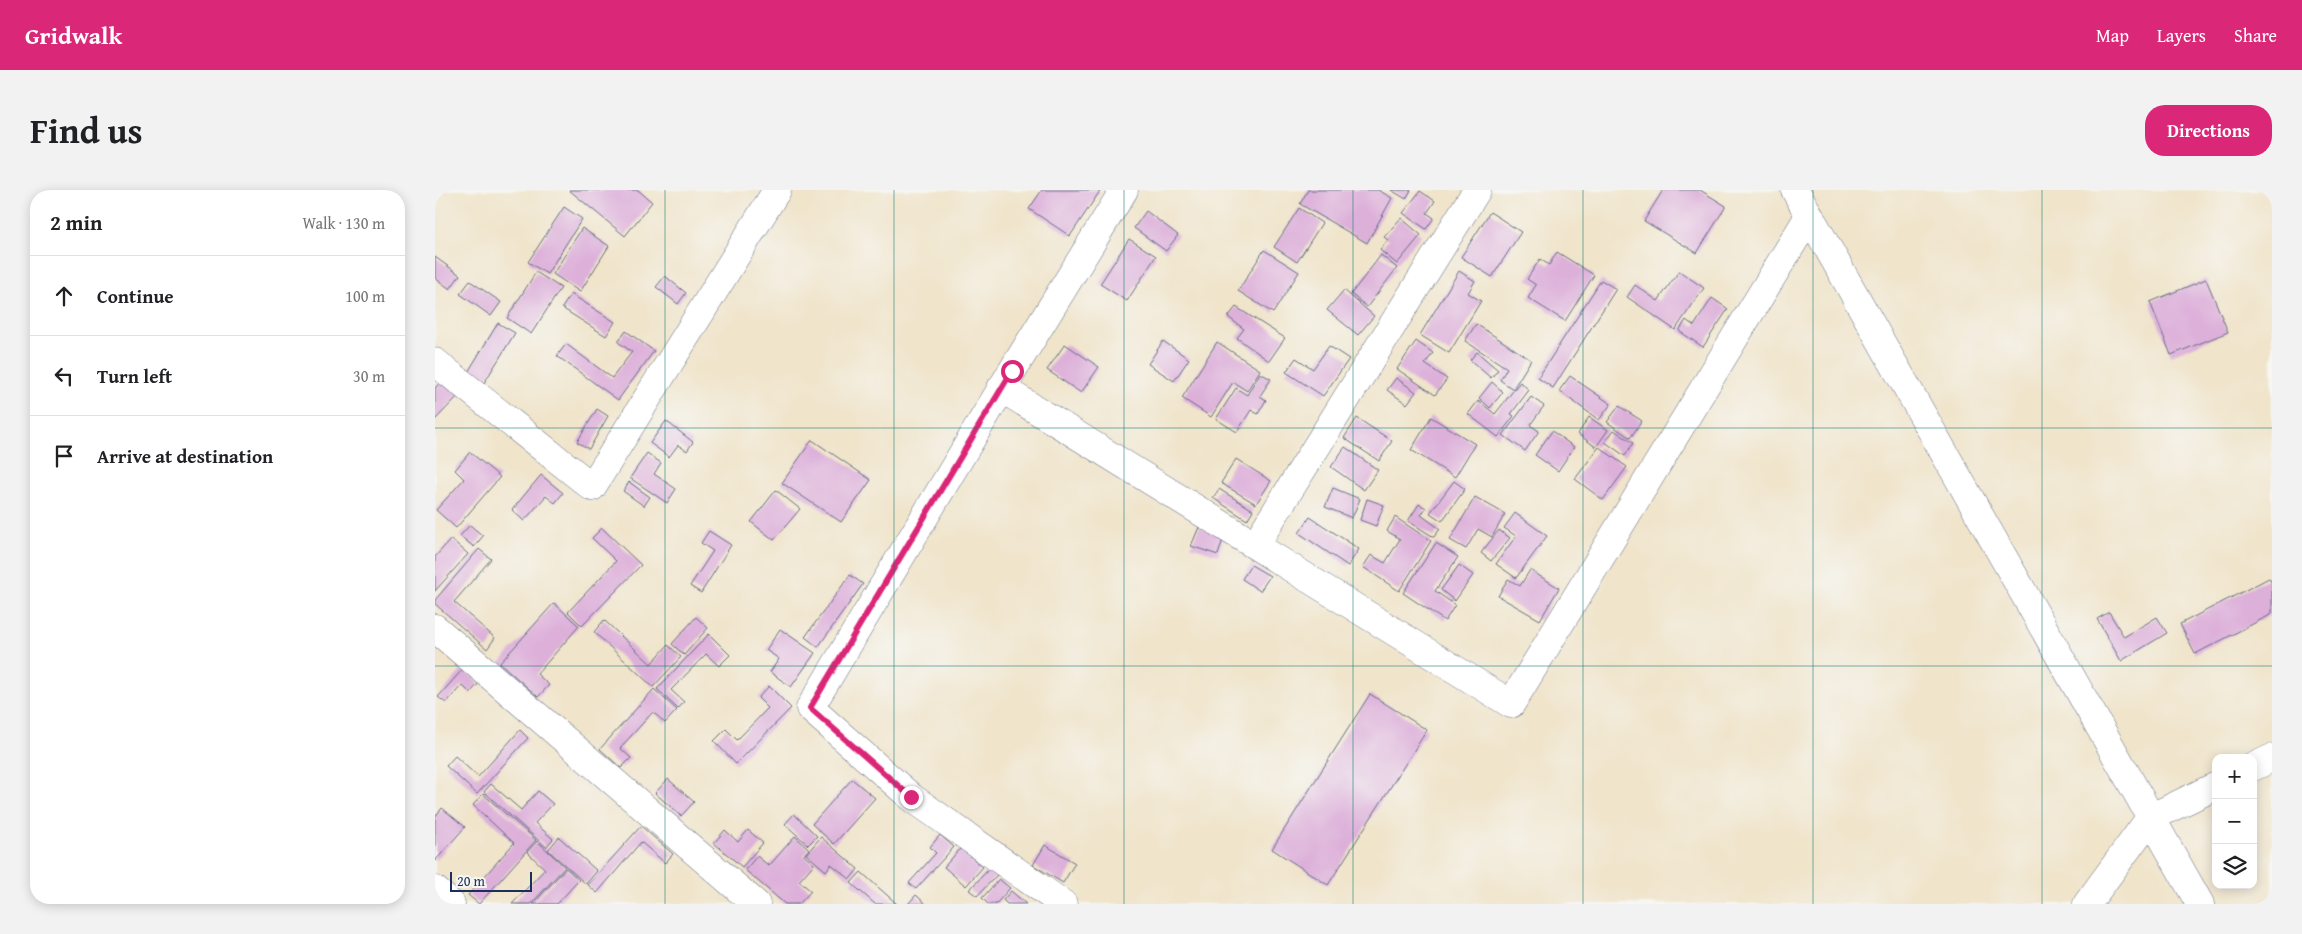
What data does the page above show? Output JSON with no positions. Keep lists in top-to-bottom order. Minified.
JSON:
{"scale_bar":"20 m","page":{"header":"Gridwalk","nav":["Map","Layers","Share"],"title":"Find us","buttons":"Directions","heading":["2 min","Walk · 130 m"],"list":[["Continue","100 m"],["Turn left","30 m"],"Arrive at destination"],"map_buttons":["+","−"],"scale":"20 m"}}
